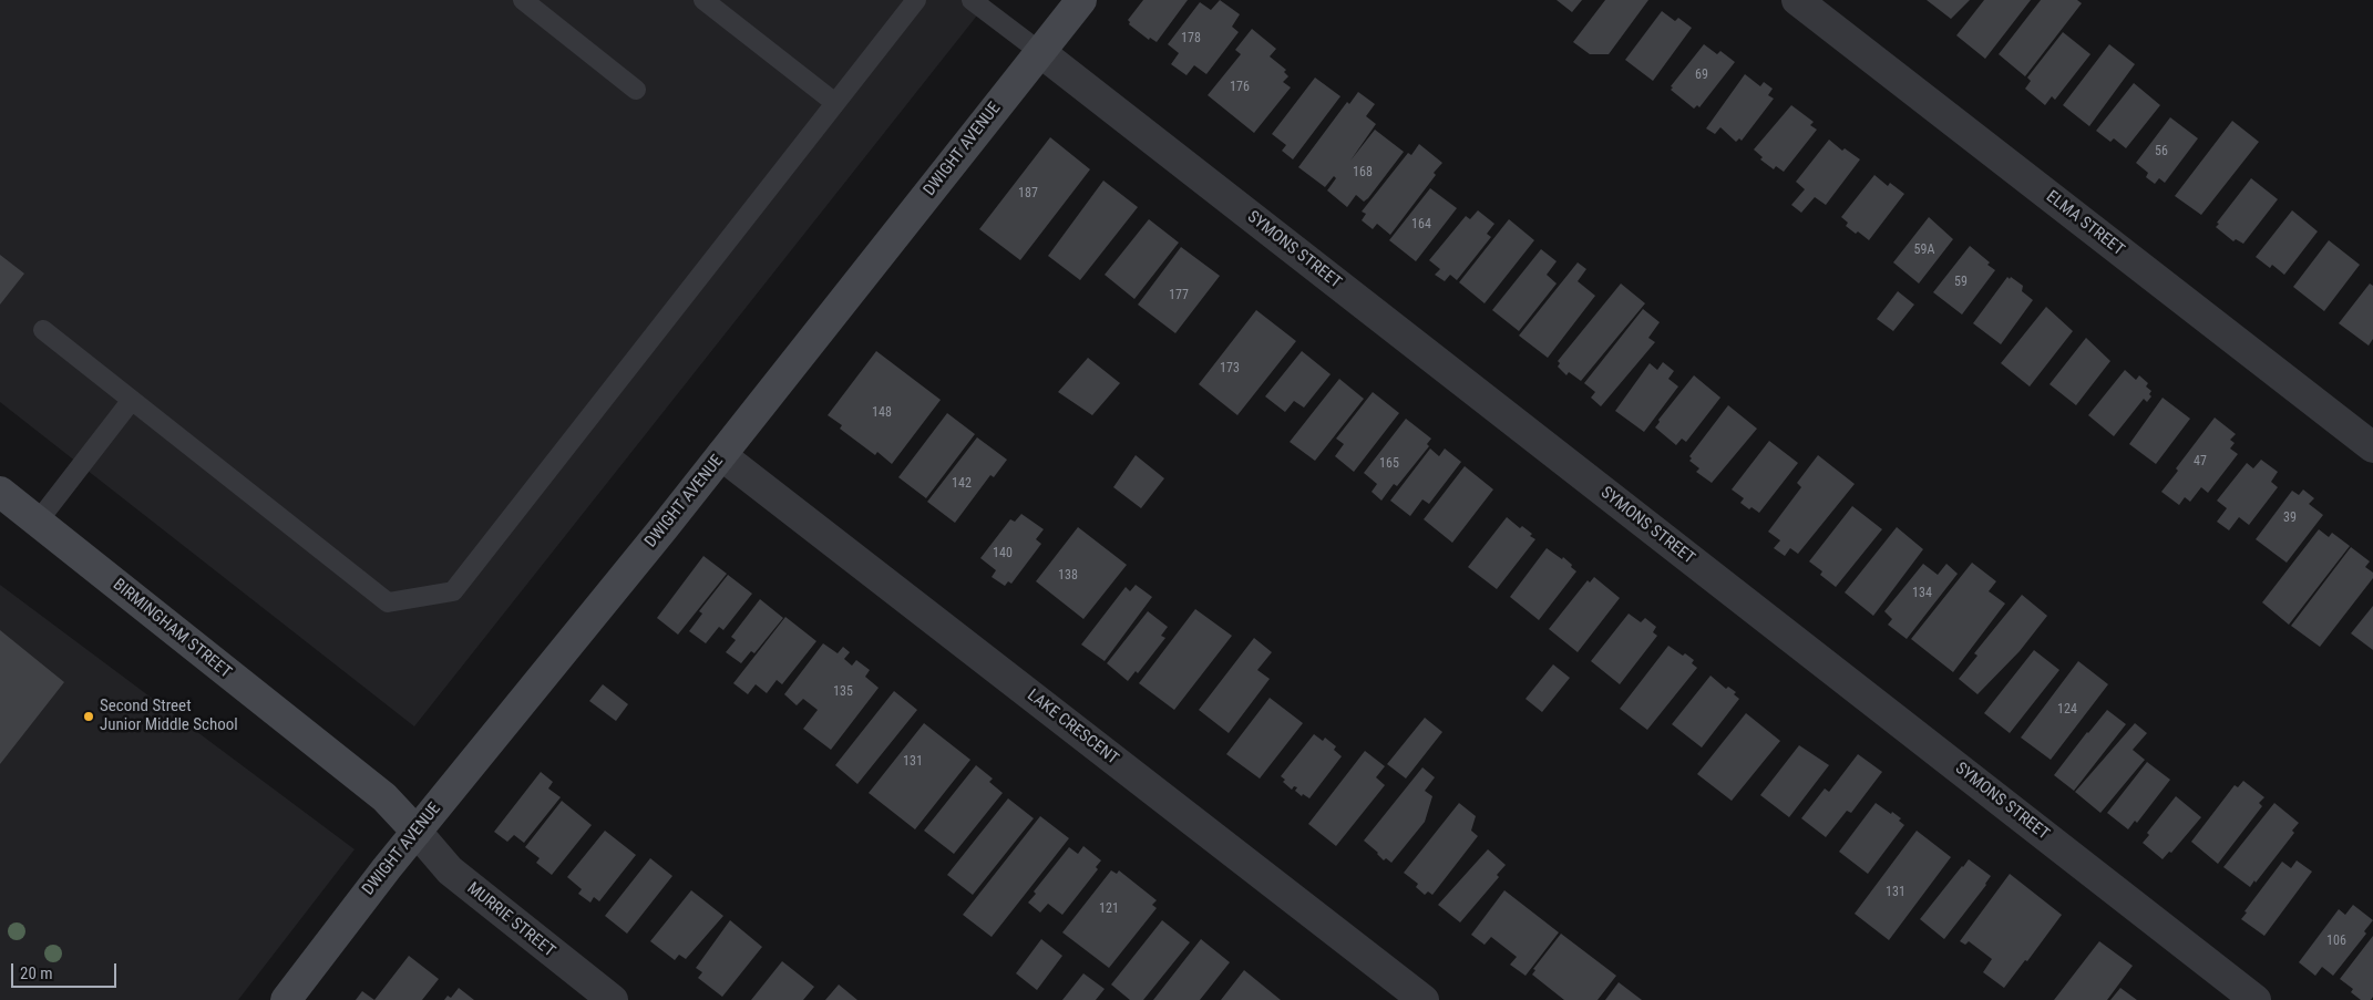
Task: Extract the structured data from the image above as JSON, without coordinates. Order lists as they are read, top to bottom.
{
  "streets": {
    "street": [
      "DWIGHT AVENUE",
      "ELMA STREET",
      "SYMONS STREET",
      "BIRMINGHAM STREET",
      "LAKE CRESCENT",
      "MURRIE STREET"
    ]
  },
  "crossings": [
    ["DWIGHT AVENUE", "SYMONS STREET"],
    ["DWIGHT AVENUE", "BIRMINGHAM STREET"],
    ["DWIGHT AVENUE", "LAKE CRESCENT"],
    ["DWIGHT AVENUE", "MURRIE STREET"],
    ["BIRMINGHAM STREET", "MURRIE STREET"]
  ],
  "places": ["Second Street Junior Middle School"],
  "house_numbers": [
    "178",
    "69",
    "176",
    "56",
    "168",
    "187",
    "164",
    "59A",
    "59",
    "177",
    "173",
    "148",
    "47",
    "165",
    "142",
    "39",
    "140",
    "138",
    "134",
    "135",
    "124",
    "131",
    "131",
    "121",
    "106"
  ],
  "scale_bar": "20 m"
}
